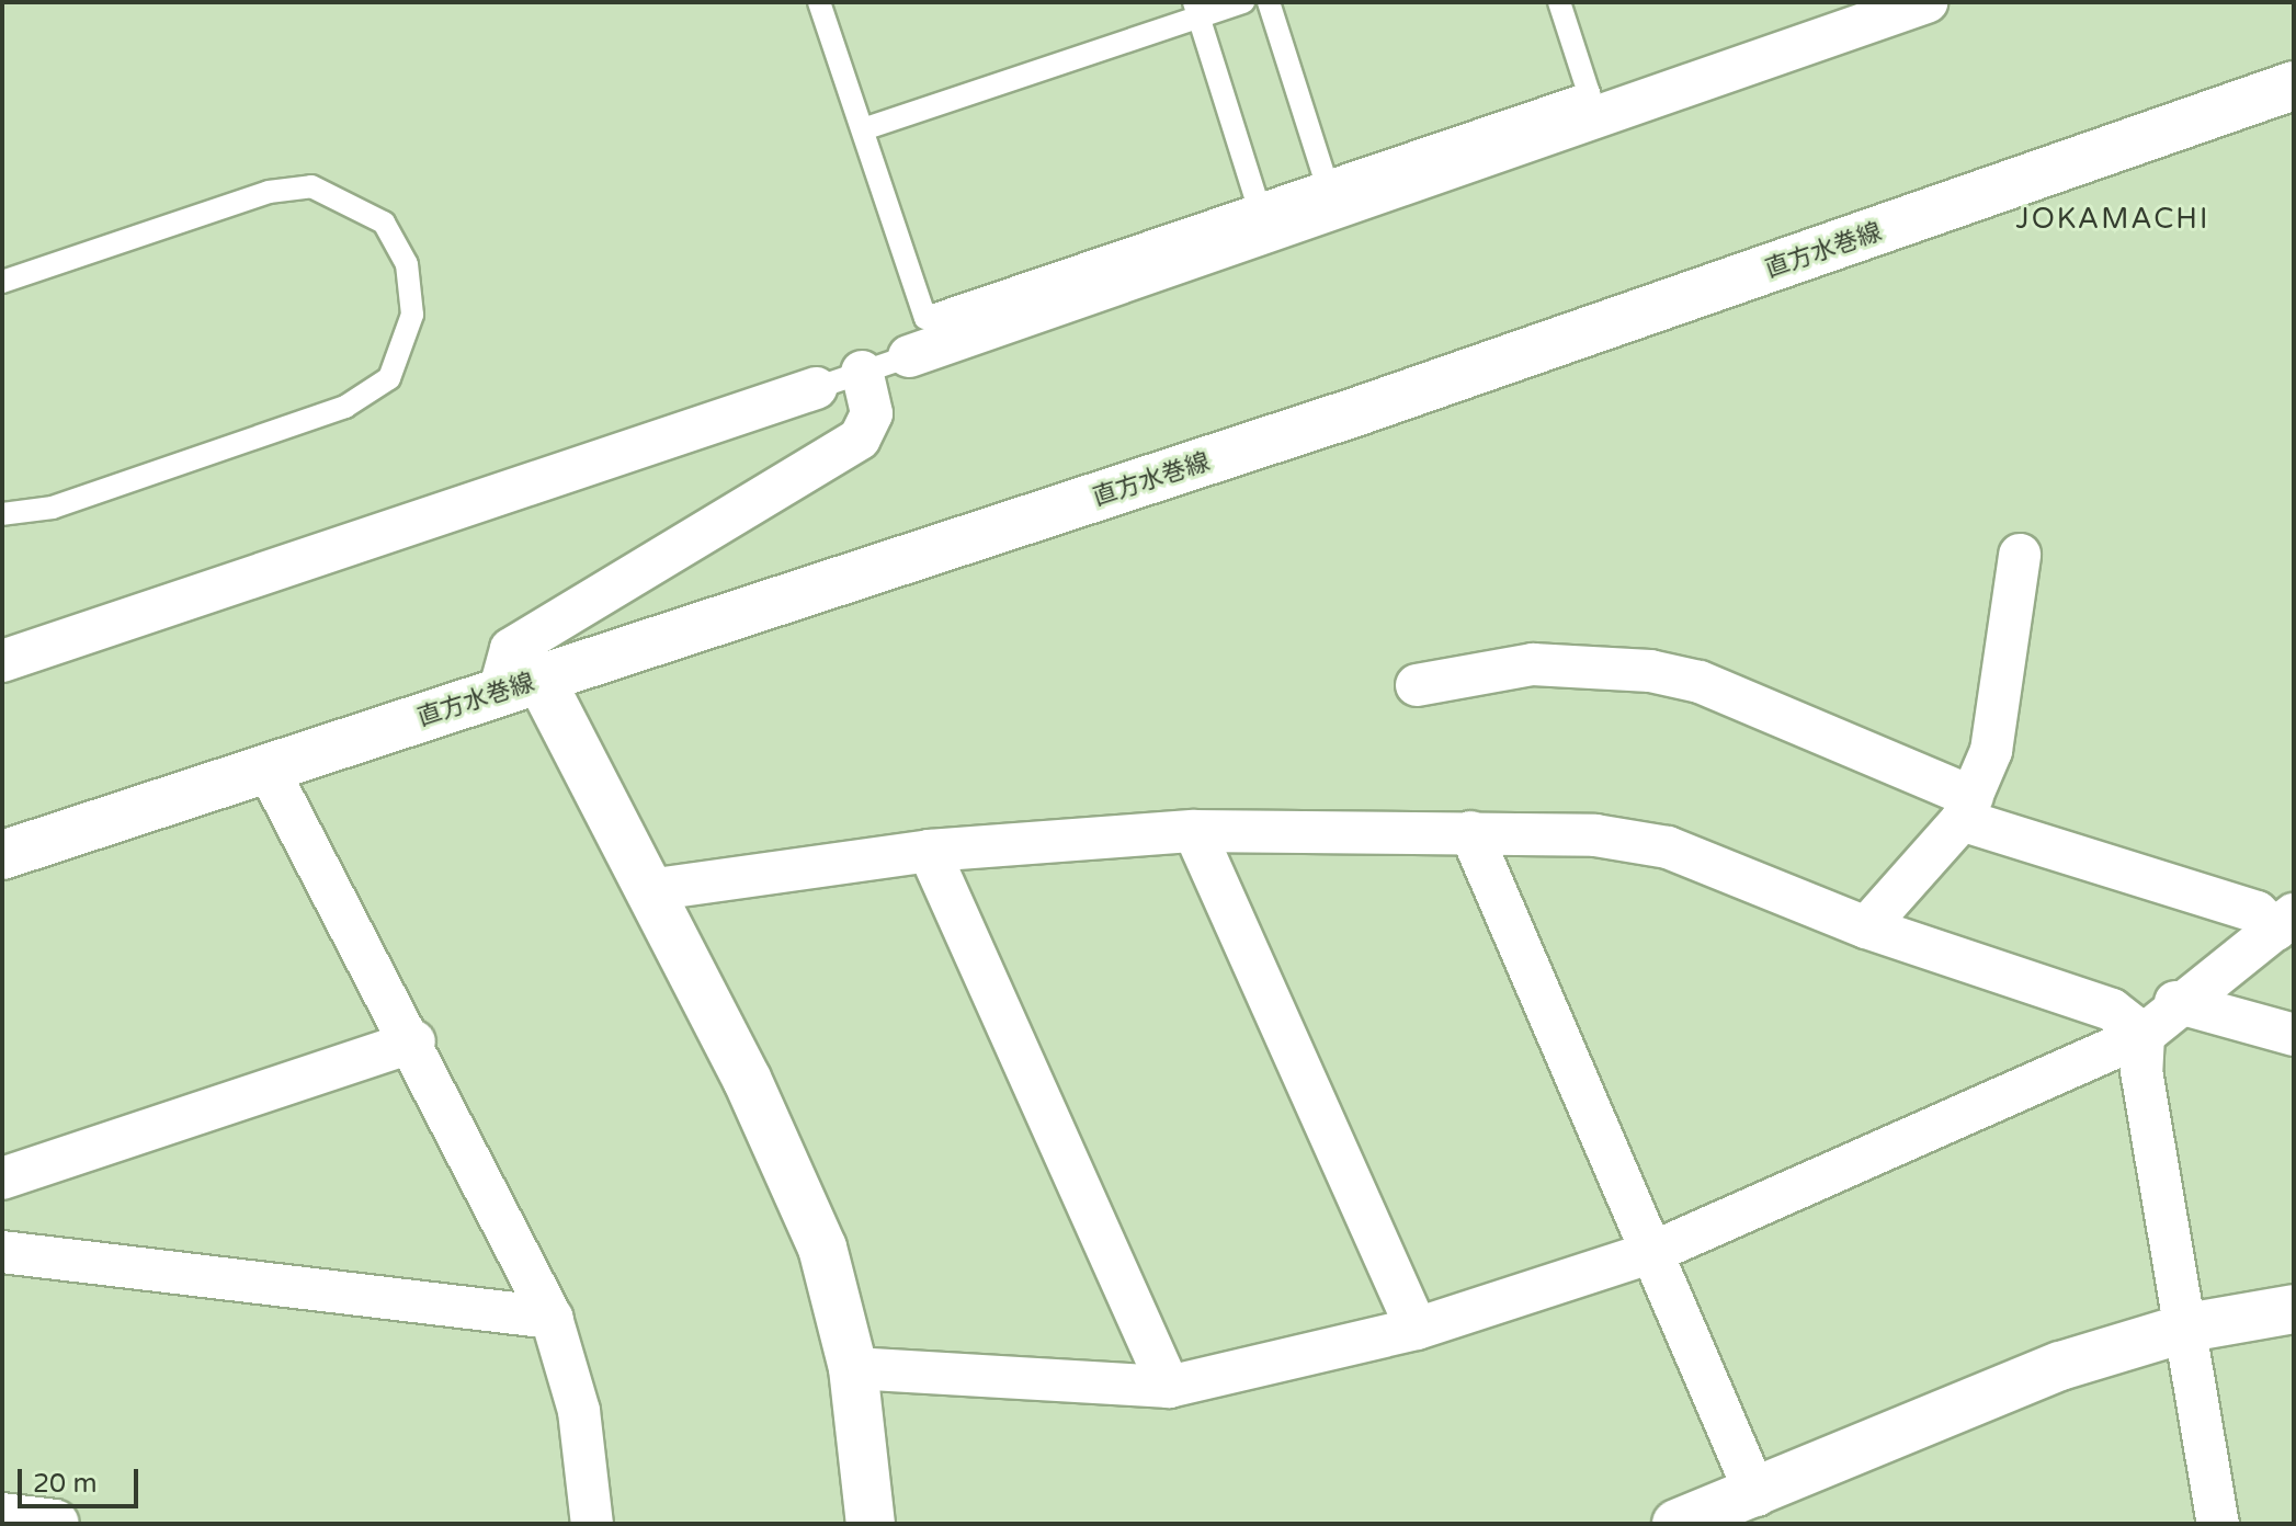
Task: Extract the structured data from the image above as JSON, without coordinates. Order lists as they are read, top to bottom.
{
  "streets": {
    "main road": ["直方水巻線"]
  },
  "districts": ["JOKAMACHI"],
  "scale_bar": "20 m"
}
